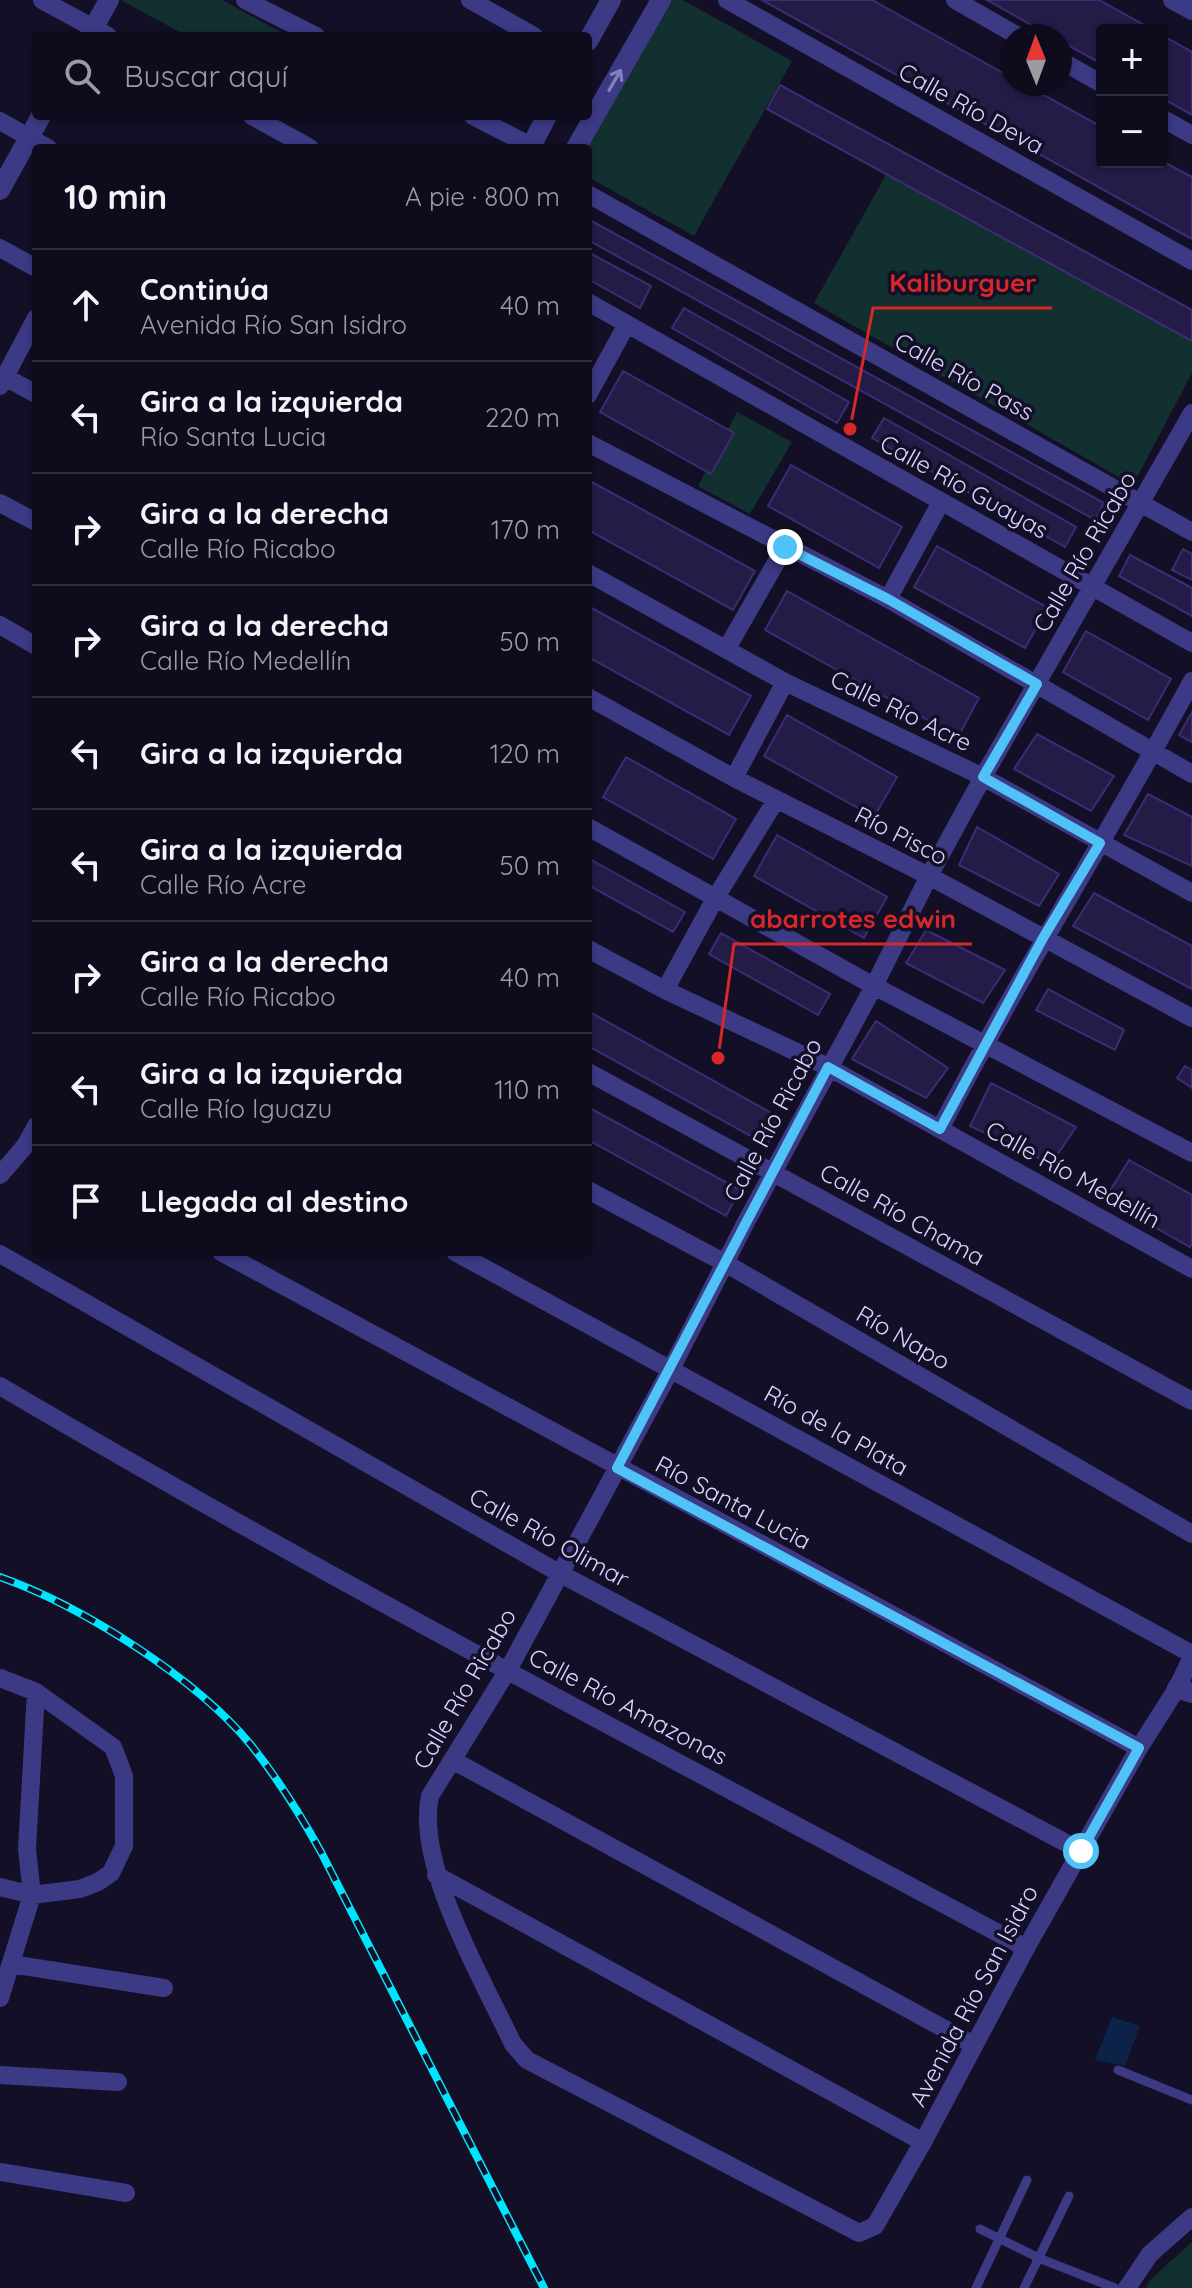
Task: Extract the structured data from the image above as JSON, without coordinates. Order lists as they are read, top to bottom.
{
  "streets": {
    "street": [
      "Calle Río Deva",
      "Calle Río Pass",
      "Calle Río Guayas",
      "Calle Río Ricabo",
      "Calle Río Acre",
      "Río Pisco",
      "Calle Río Medellín",
      "Calle Río Chama",
      "Río Napo",
      "Río de la Plata",
      "Río Santa Lucia",
      "Calle Río Olimar",
      "Calle Río Amazonas",
      "Avenida Río San Isidro"
    ]
  },
  "crossings": [
    ["Calle Río Pass", "Calle Río Ricabo"],
    ["Calle Río Guayas", "Calle Río Ricabo"],
    ["Calle Río Ricabo", "Calle Río Acre"],
    ["Calle Río Ricabo", "Río Pisco"],
    ["Calle Río Ricabo", "Calle Río Medellín"],
    ["Calle Río Ricabo", "Calle Río Chama"],
    ["Calle Río Ricabo", "Río Napo"],
    ["Calle Río Ricabo", "Río de la Plata"],
    ["Calle Río Ricabo", "Río Santa Lucia"],
    ["Calle Río Ricabo", "Calle Río Olimar"],
    ["Calle Río Ricabo", "Calle Río Amazonas"],
    ["Calle Río Ricabo", "Avenida Río San Isidro"],
    ["Río de la Plata", "Avenida Río San Isidro"],
    ["Río Santa Lucia", "Avenida Río San Isidro"],
    ["Calle Río Olimar", "Avenida Río San Isidro"],
    ["Calle Río Amazonas", "Avenida Río San Isidro"]
  ],
  "places": ["Kaliburguer", "abarrotes edwin"],
  "north": "top",
  "page": {
    "map_buttons": ["+", "−"],
    "search": "Buscar aquí",
    "heading": ["10 min", "A pie · 800 m"],
    "list": [
      ["Continúa", "Avenida Río San Isidro", "40 m"],
      ["Gira a la izquierda", "Río Santa Lucia", "220 m"],
      ["Gira a la derecha", "Calle Río Ricabo", "170 m"],
      ["Gira a la derecha", "Calle Río Medellín", "50 m"],
      ["Gira a la izquierda", "120 m"],
      ["Gira a la izquierda", "Calle Río Acre", "50 m"],
      ["Gira a la derecha", "Calle Río Ricabo", "40 m"],
      ["Gira a la izquierda", "Calle Río Iguazu", "110 m"],
      "Llegada al destino"
    ]
  }
}
